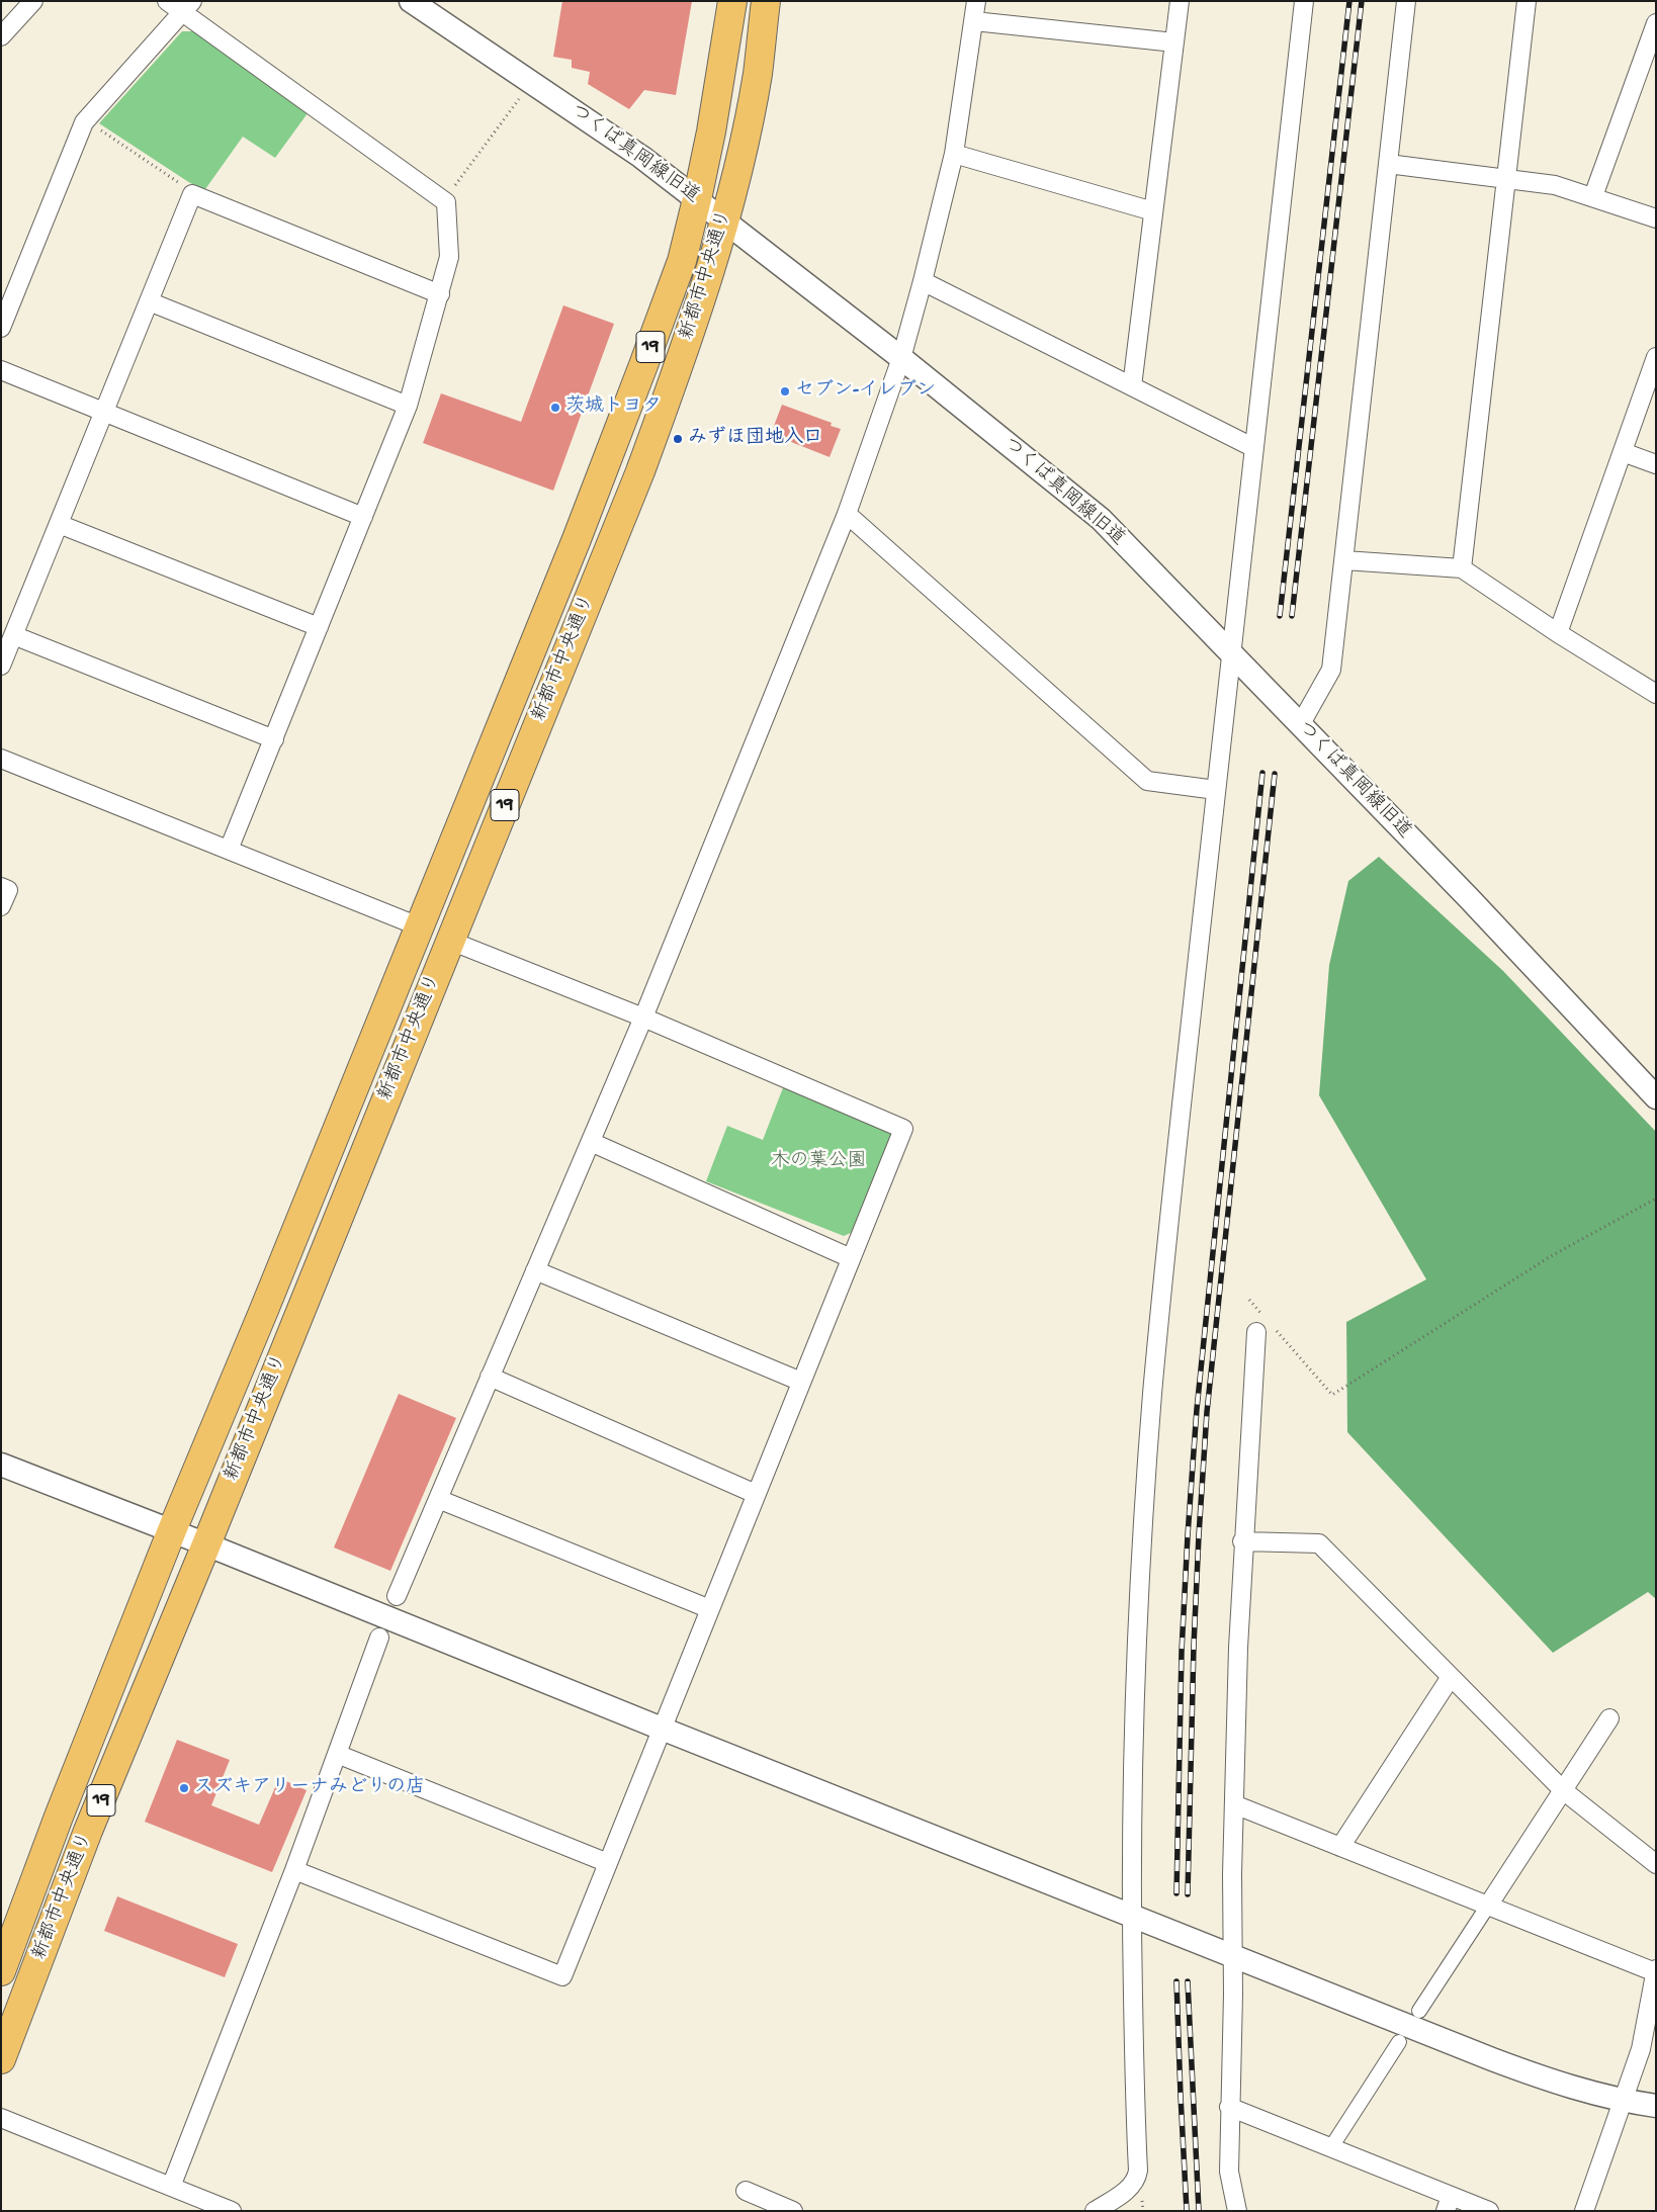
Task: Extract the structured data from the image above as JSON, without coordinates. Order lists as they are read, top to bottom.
{
  "streets": {
    "main road": ["新都市中央通り", "19"],
    "street": ["つくば真岡線旧道"]
  },
  "crossings": [
    ["つくば真岡線旧道", "新都市中央通り"]
  ],
  "parks": ["木の葉公園"],
  "places": [
    "セブン-イレブン",
    "茨城トヨタ",
    "みずほ団地入口",
    "スズキアリーナみどりの店"
  ]
}
